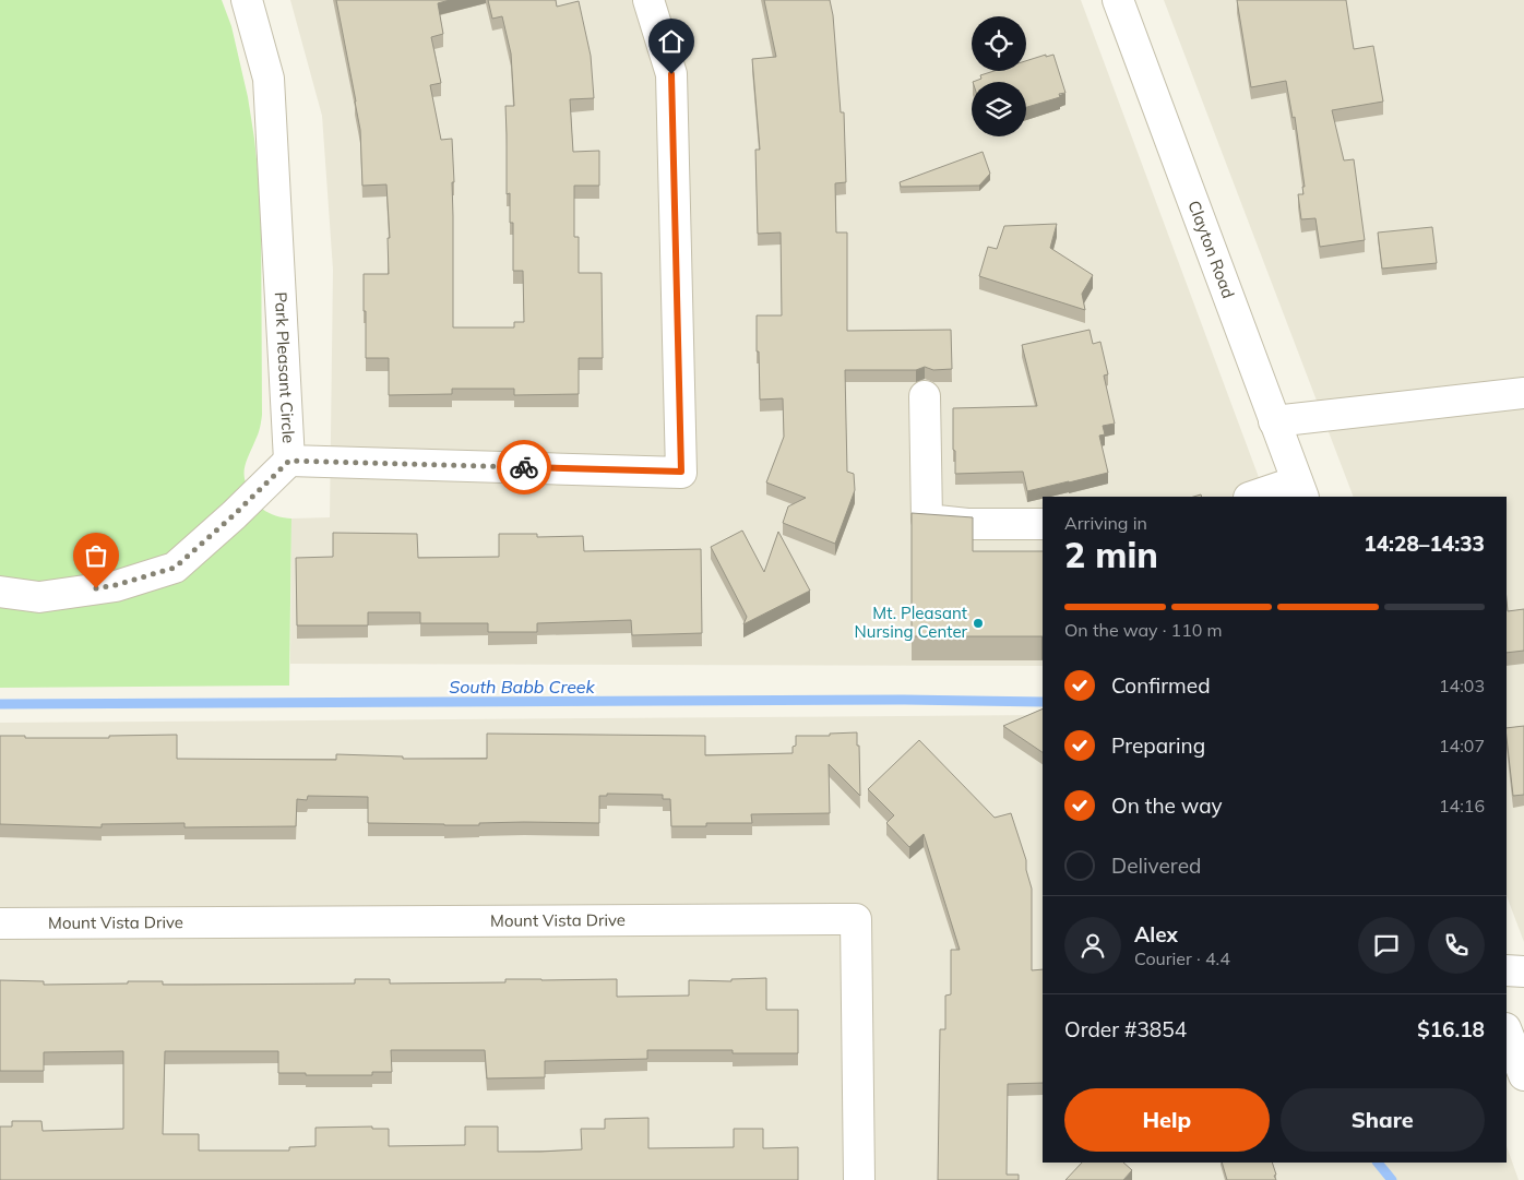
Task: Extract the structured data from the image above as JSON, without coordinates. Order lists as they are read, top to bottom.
{
  "streets": {
    "street": ["Clayton Road", "Park Pleasant Circle", "Mount Vista Drive"]
  },
  "water": ["South Babb Creek"],
  "places": ["Mt. Pleasant Nursing Center"],
  "page": {
    "heading": ["2 min", "Arriving in", "14:28–14:33"],
    "panel": [
      "Alex",
      "Courier · 4.4",
      "Order #3854",
      "$16.18"
    ],
    "bar": "On the way · 110 m",
    "list": [
      ["Confirmed", "14:03"],
      ["Preparing", "14:07"],
      ["On the way", "14:16"],
      "Delivered"
    ],
    "buttons": ["Help", "Share"]
  }
}
